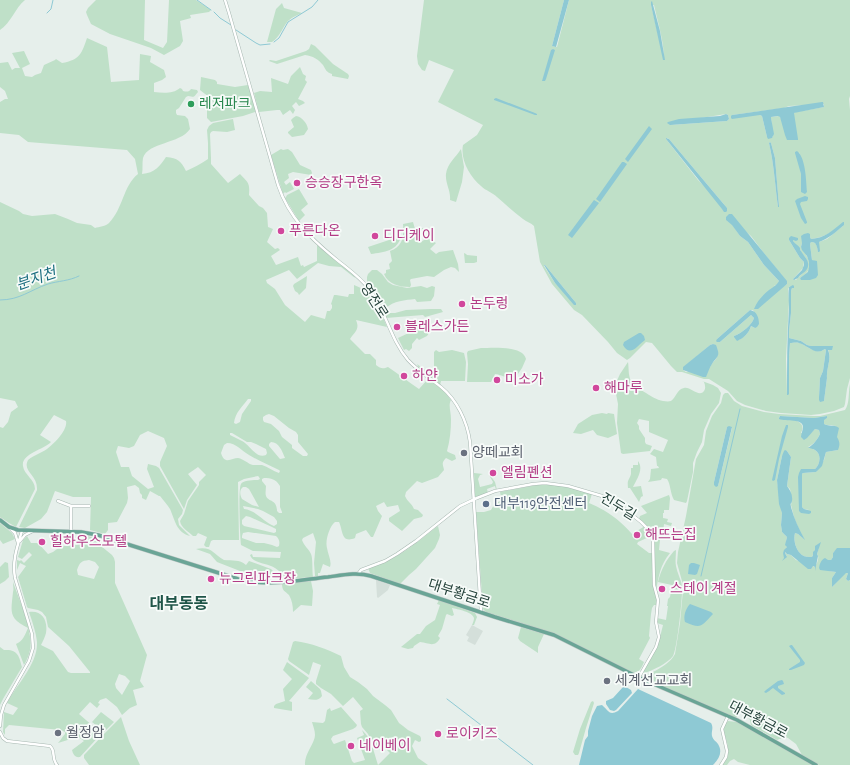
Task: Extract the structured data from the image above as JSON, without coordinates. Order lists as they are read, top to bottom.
{
  "streets": {
    "main road": ["대부황금로"],
    "street": ["영전로", "진두길"]
  },
  "crossings": [
    ["영전로", "진두길"],
    ["영전로", "대부황금로"],
    ["진두길", "대부황금로"]
  ],
  "districts": ["대부동동"],
  "water": ["분지천"],
  "places": [
    "레저파크",
    "승승장구한옥",
    "푸른다온",
    "디디케이",
    "논두렁",
    "블레스가든",
    "하얀",
    "미소가",
    "해마루",
    "양떼교회",
    "엘림펜션",
    "대부119안전센터",
    "해뜨는집",
    "힐하우스모텔",
    "뉴그린파크장",
    "스테이 계절",
    "세계선교교회",
    "월정암",
    "로이키즈",
    "네이베이"
  ]
}
